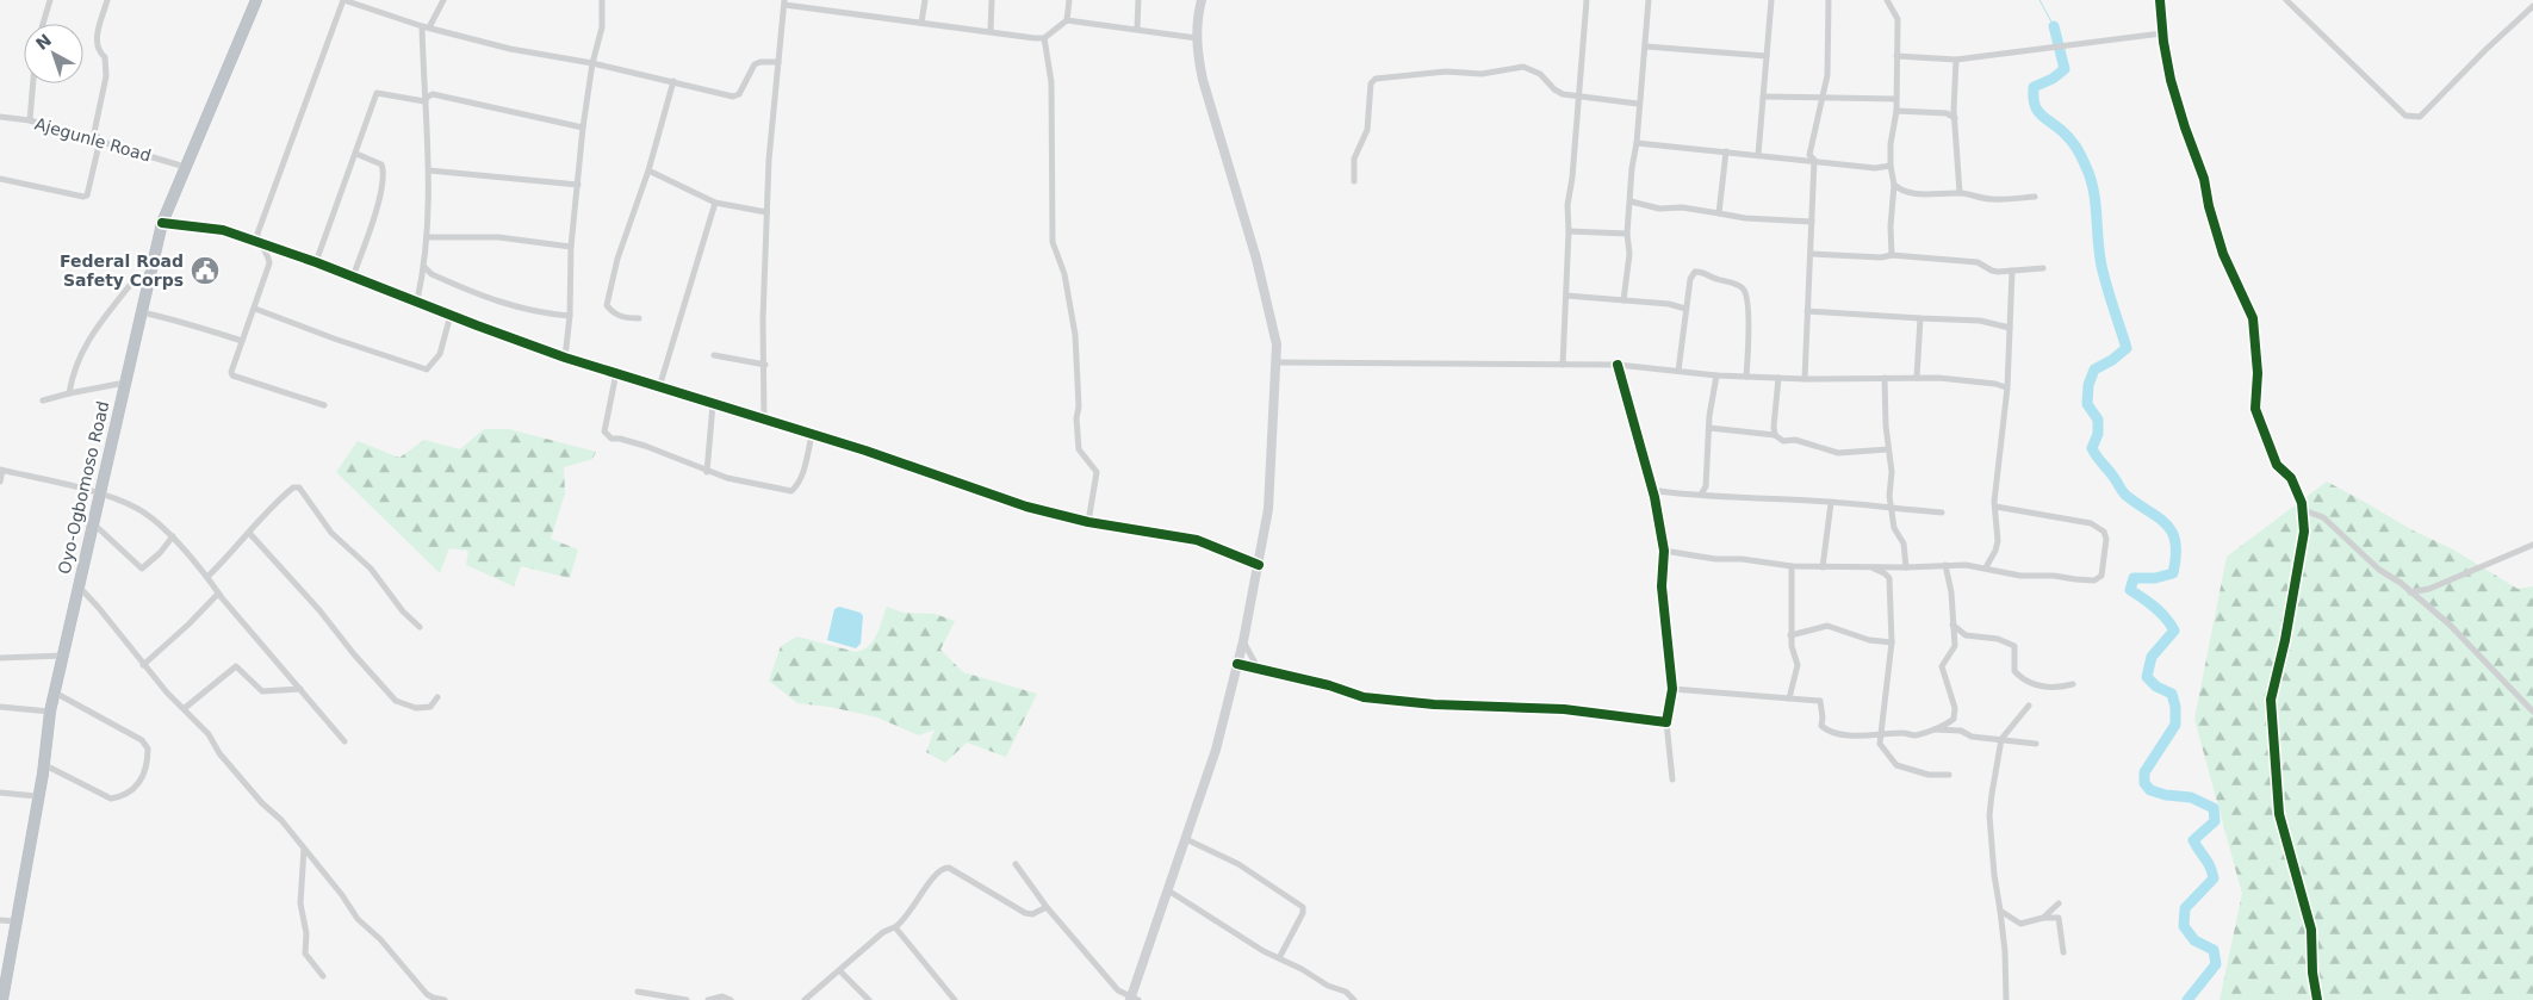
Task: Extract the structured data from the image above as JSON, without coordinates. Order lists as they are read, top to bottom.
{
  "streets": {
    "highway": ["Oyo-Ogbomoso Road"],
    "street": ["Ajegunle Road"]
  },
  "crossings": [
    ["Ajegunle Road", "Oyo-Ogbomoso Road"]
  ],
  "places": {
    "public building": ["Federal Road Safety Corps"]
  },
  "north": "top left"
}
